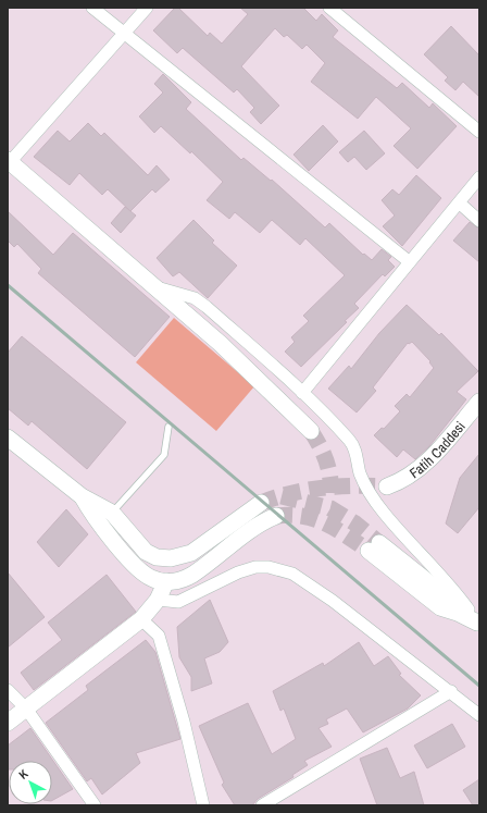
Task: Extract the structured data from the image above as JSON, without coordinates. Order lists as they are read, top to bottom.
{
  "streets": {
    "street": ["Fatih Caddesi"]
  },
  "north": "top left"
}
